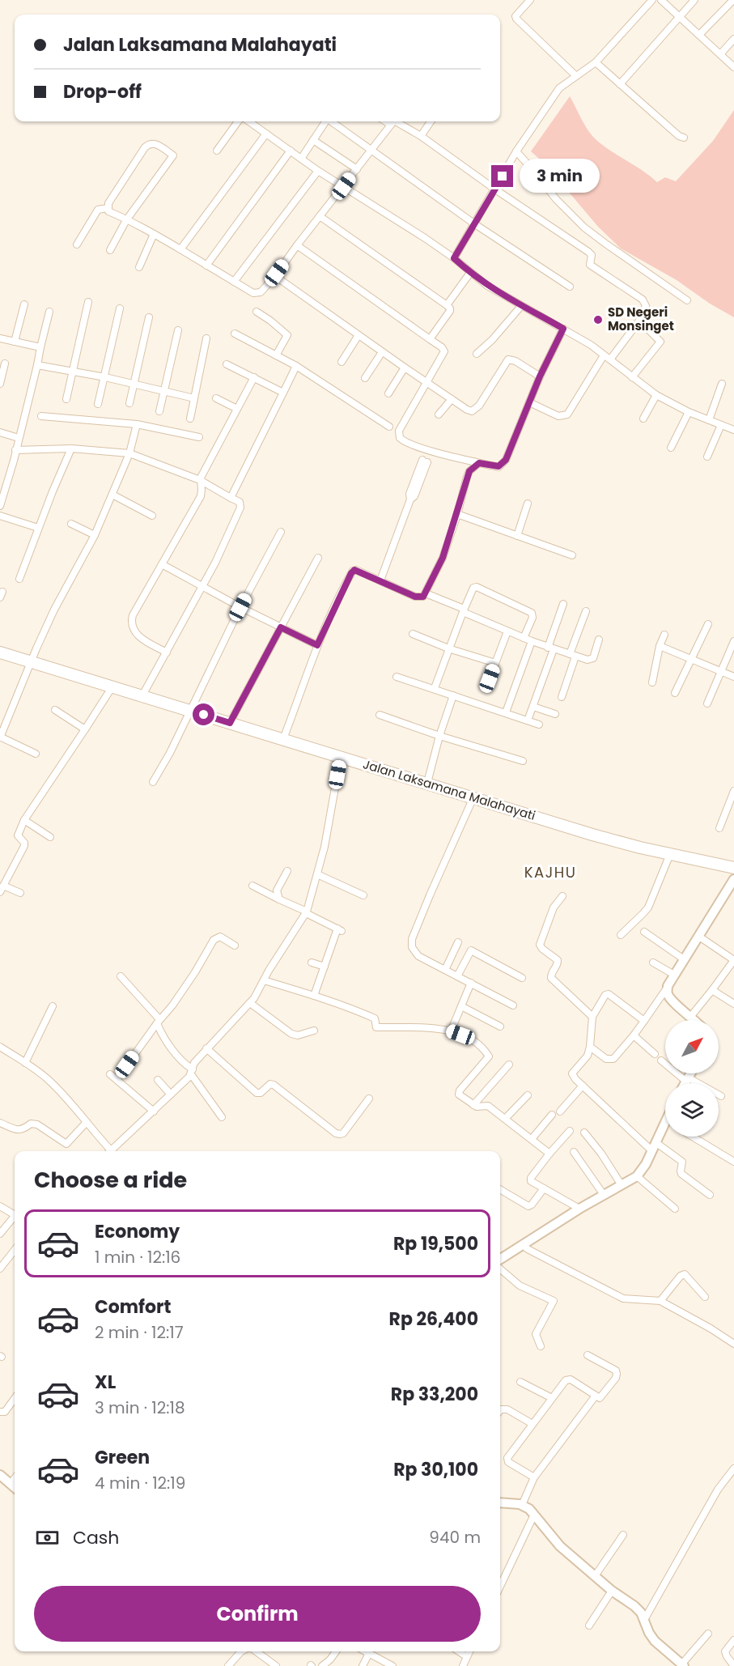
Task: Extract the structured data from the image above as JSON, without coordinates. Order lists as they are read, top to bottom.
{
  "streets": {
    "highway": ["Jalan Laksamana Malahayati"]
  },
  "districts": ["KAJHU"],
  "places": ["SD Negeri Monsinget"],
  "north": "top right",
  "page": {
    "banner": ["Jalan Laksamana Malahayati", "Drop-off"],
    "bubble": "3 min",
    "heading": "Choose a ride",
    "list": [
      {
        "name": "Economy",
        "note": "1 min · 12:16",
        "value": "Rp 19,500"
      },
      {
        "name": "Comfort",
        "note": "2 min · 12:17",
        "value": "Rp 26,400"
      },
      {
        "name": "XL",
        "note": "3 min · 12:18",
        "value": "Rp 33,200"
      },
      {
        "name": "Green",
        "note": "4 min · 12:19",
        "value": "Rp 30,100"
      }
    ],
    "pay": ["Cash", "940 m"],
    "buttons": "Confirm"
  }
}
